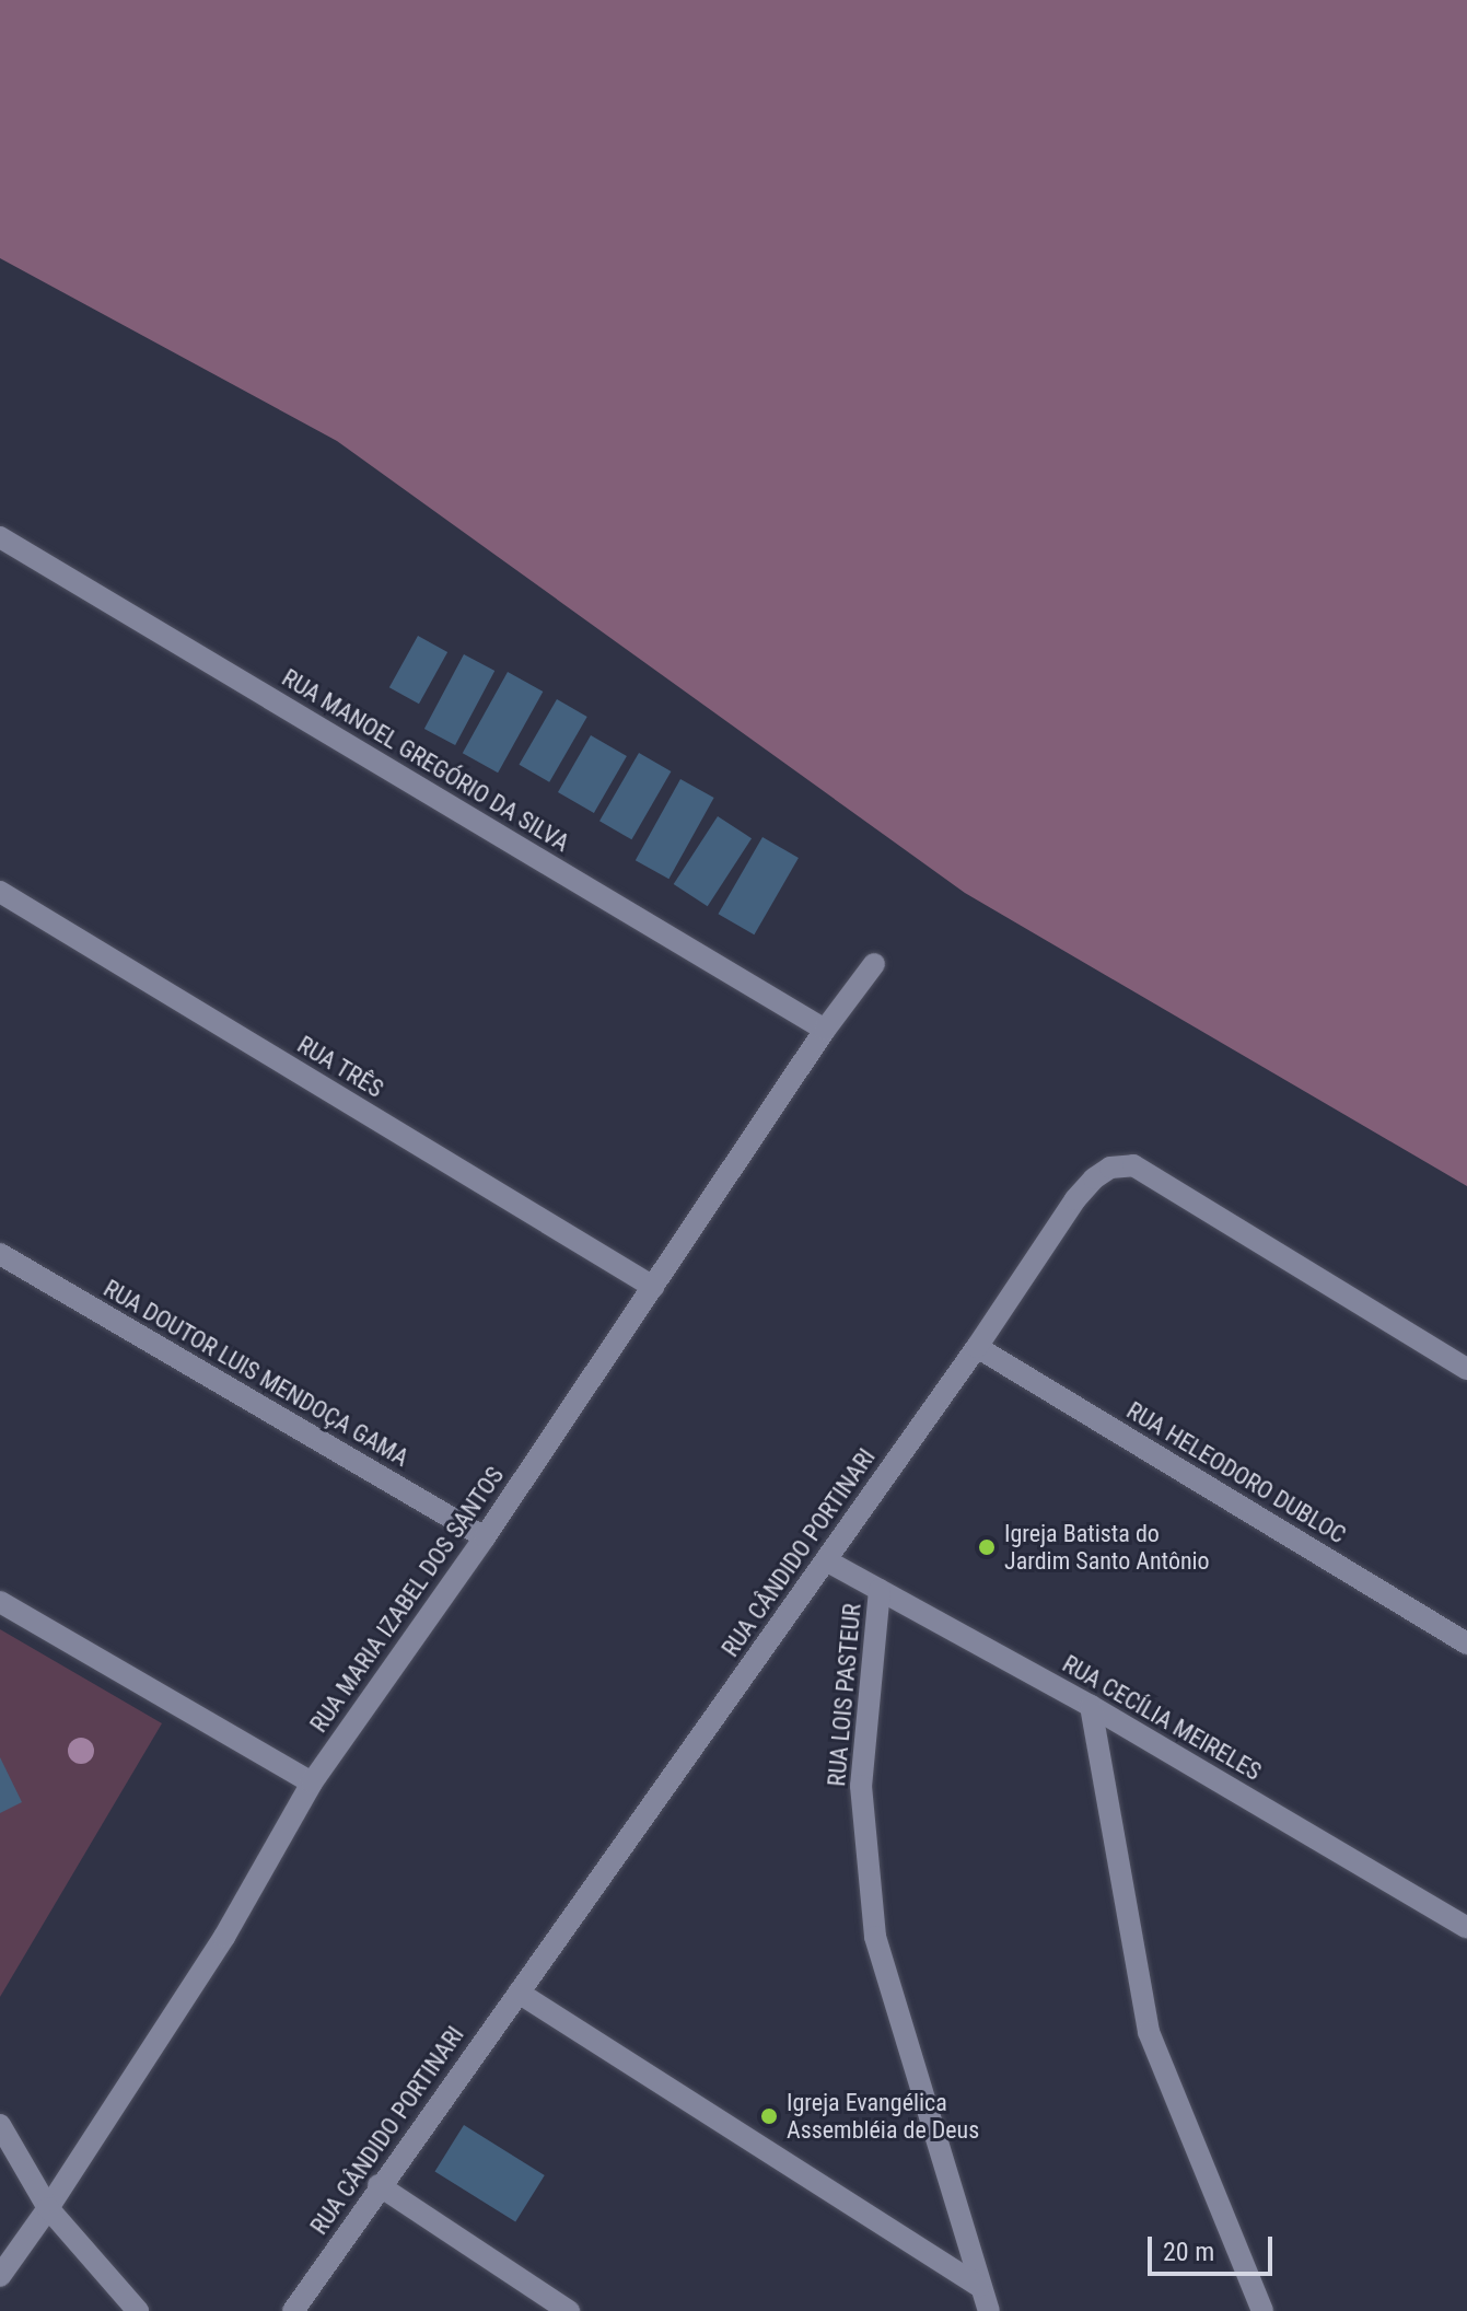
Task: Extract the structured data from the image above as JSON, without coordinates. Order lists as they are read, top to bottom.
{
  "streets": {
    "street": [
      "RUA MANOEL GREGÓRIO DA SILVA",
      "RUA TRÊS",
      "RUA DOUTOR LUIS MENDOÇA GAMA",
      "RUA HELEODORO DUBLOC",
      "RUA CÂNDIDO PORTINARI",
      "RUA MARIA IZABEL DOS SANTOS",
      "RUA LOIS PASTEUR",
      "RUA CECÍLIA MEIRELES"
    ]
  },
  "crossings": [
    ["RUA MANOEL GREGÓRIO DA SILVA", "RUA MARIA IZABEL DOS SANTOS"],
    ["RUA TRÊS", "RUA MARIA IZABEL DOS SANTOS"],
    ["RUA DOUTOR LUIS MENDOÇA GAMA", "RUA MARIA IZABEL DOS SANTOS"],
    ["RUA HELEODORO DUBLOC", "RUA CÂNDIDO PORTINARI"],
    ["RUA CÂNDIDO PORTINARI", "RUA CECÍLIA MEIRELES"],
    ["RUA LOIS PASTEUR", "RUA CECÍLIA MEIRELES"]
  ],
  "places": ["Igreja Batista do Jardim Santo Antônio", "Igreja Evangélica Assembléia de Deus"],
  "scale_bar": "20 m"
}
